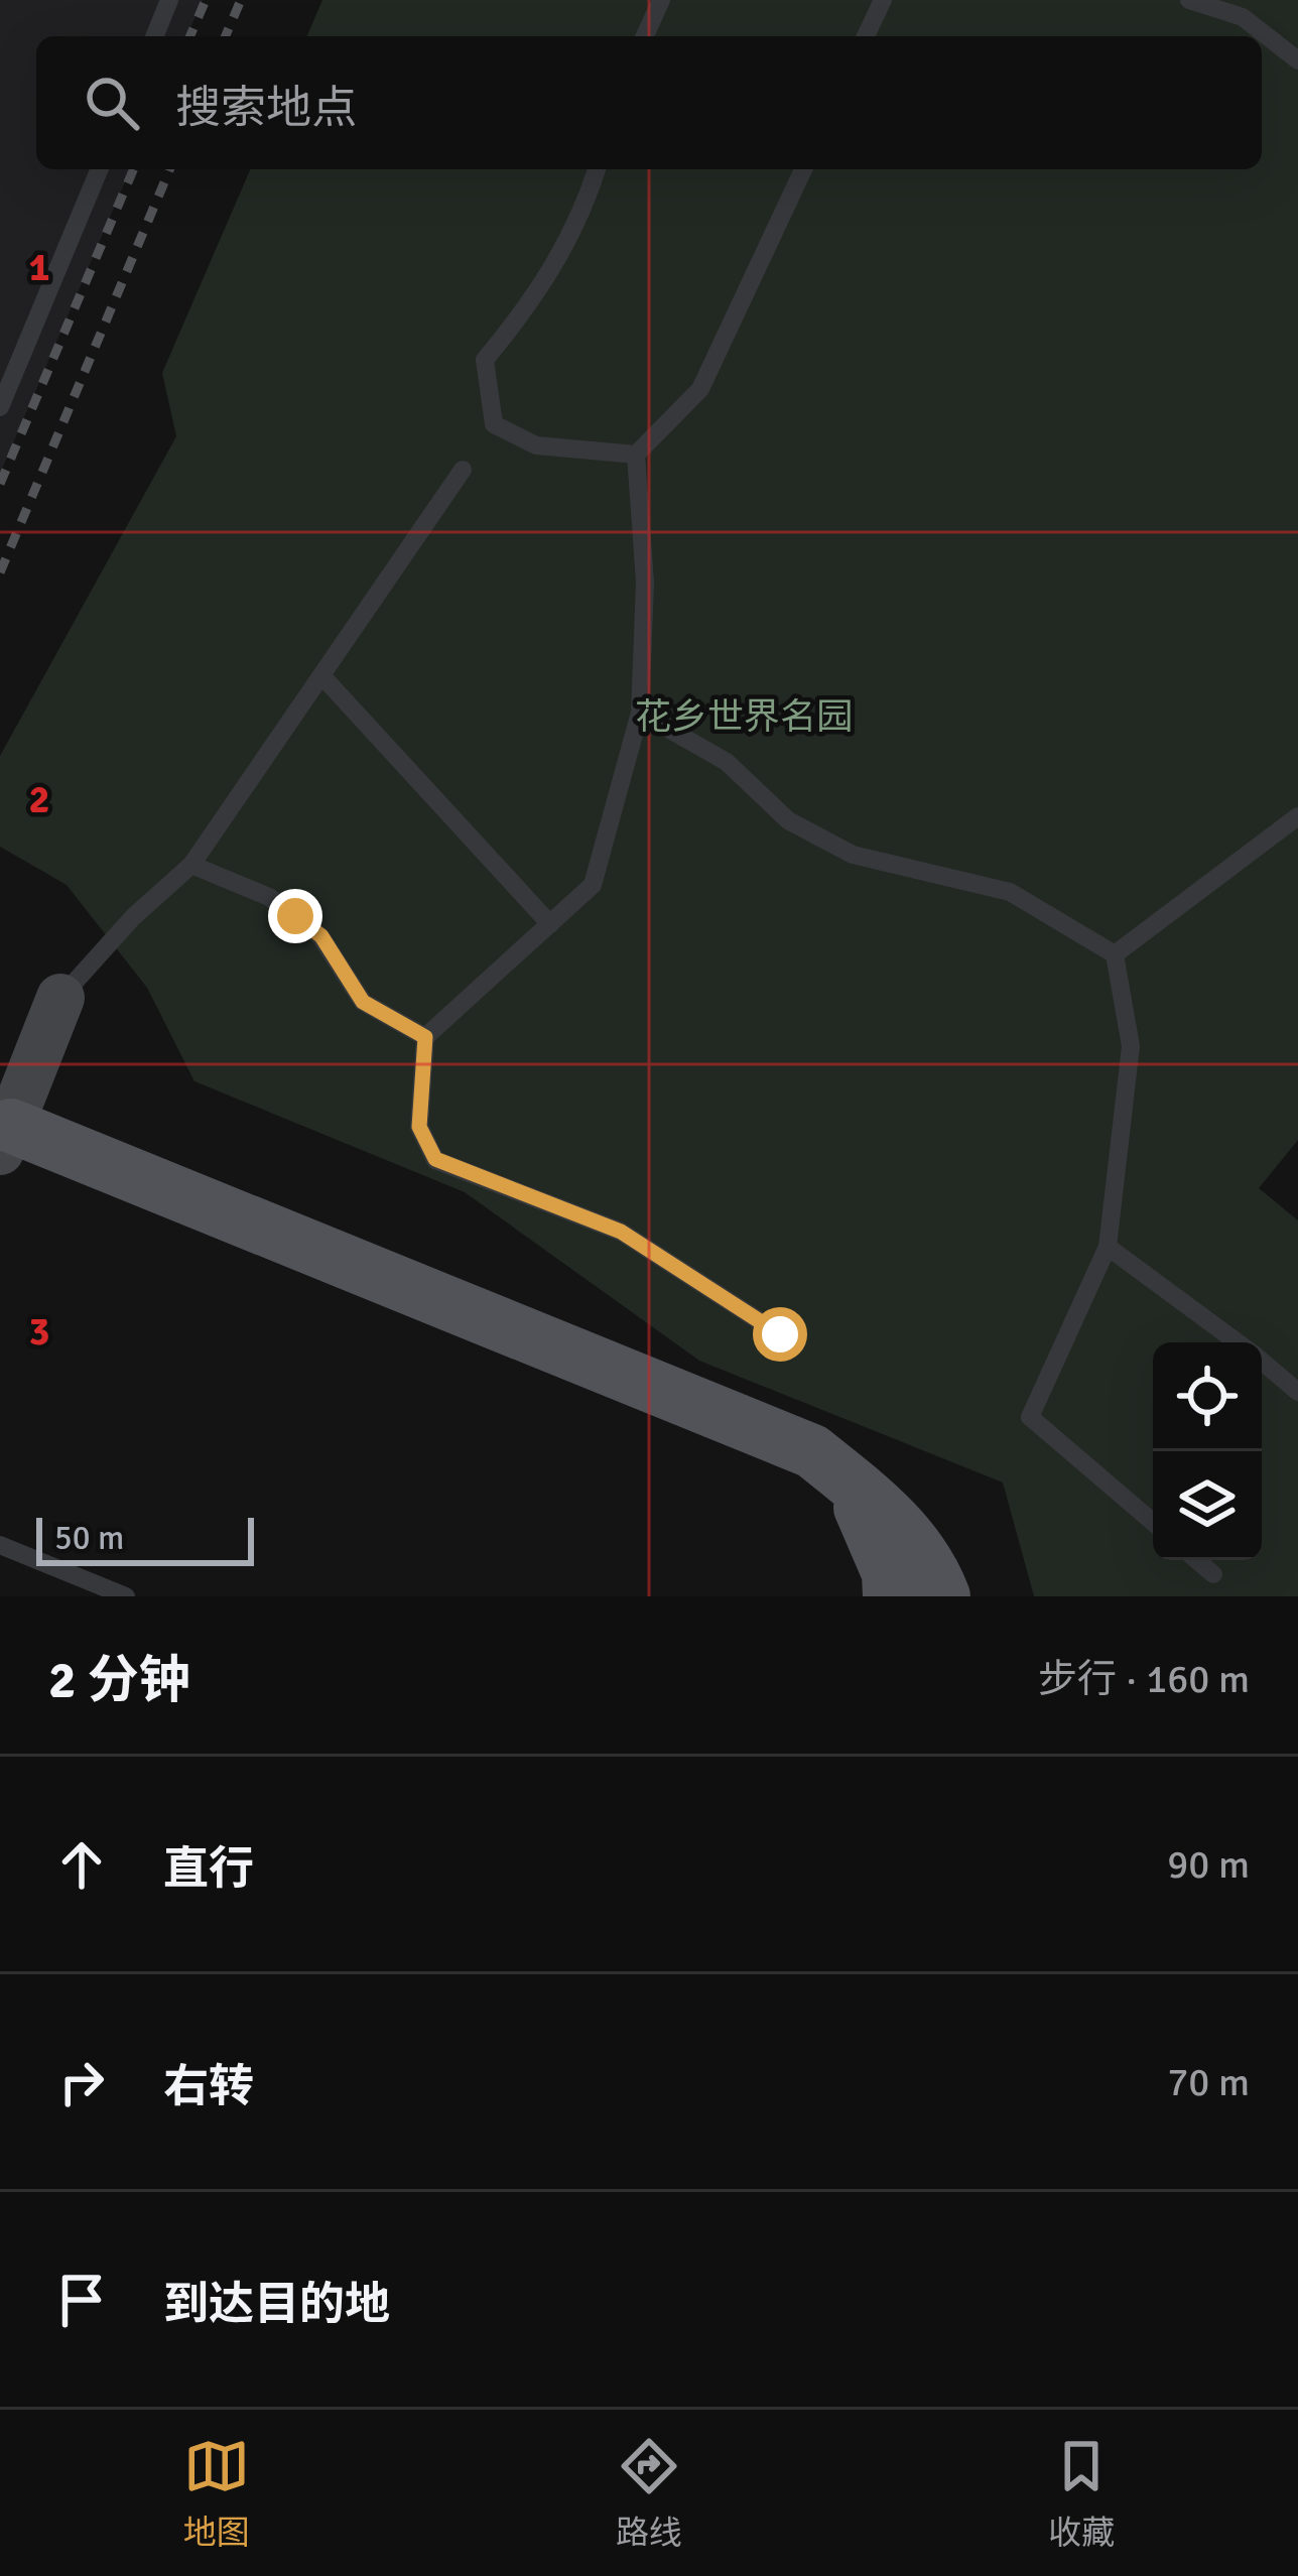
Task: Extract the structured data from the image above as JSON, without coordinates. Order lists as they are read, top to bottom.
{
  "parks": ["花乡世界名园"],
  "scale_bar": "50 m",
  "page": {
    "search": "搜索地点",
    "scale": "50 m",
    "heading": ["2 分钟", "步行 · 160 m"],
    "list": [
      ["直行", "90 m"],
      ["右转", "70 m"],
      "到达目的地"
    ],
    "nav": ["地图", "路线", "收藏"]
  },
  "grid": {
    "rows": ["1", "2", "3"]
  }
}
